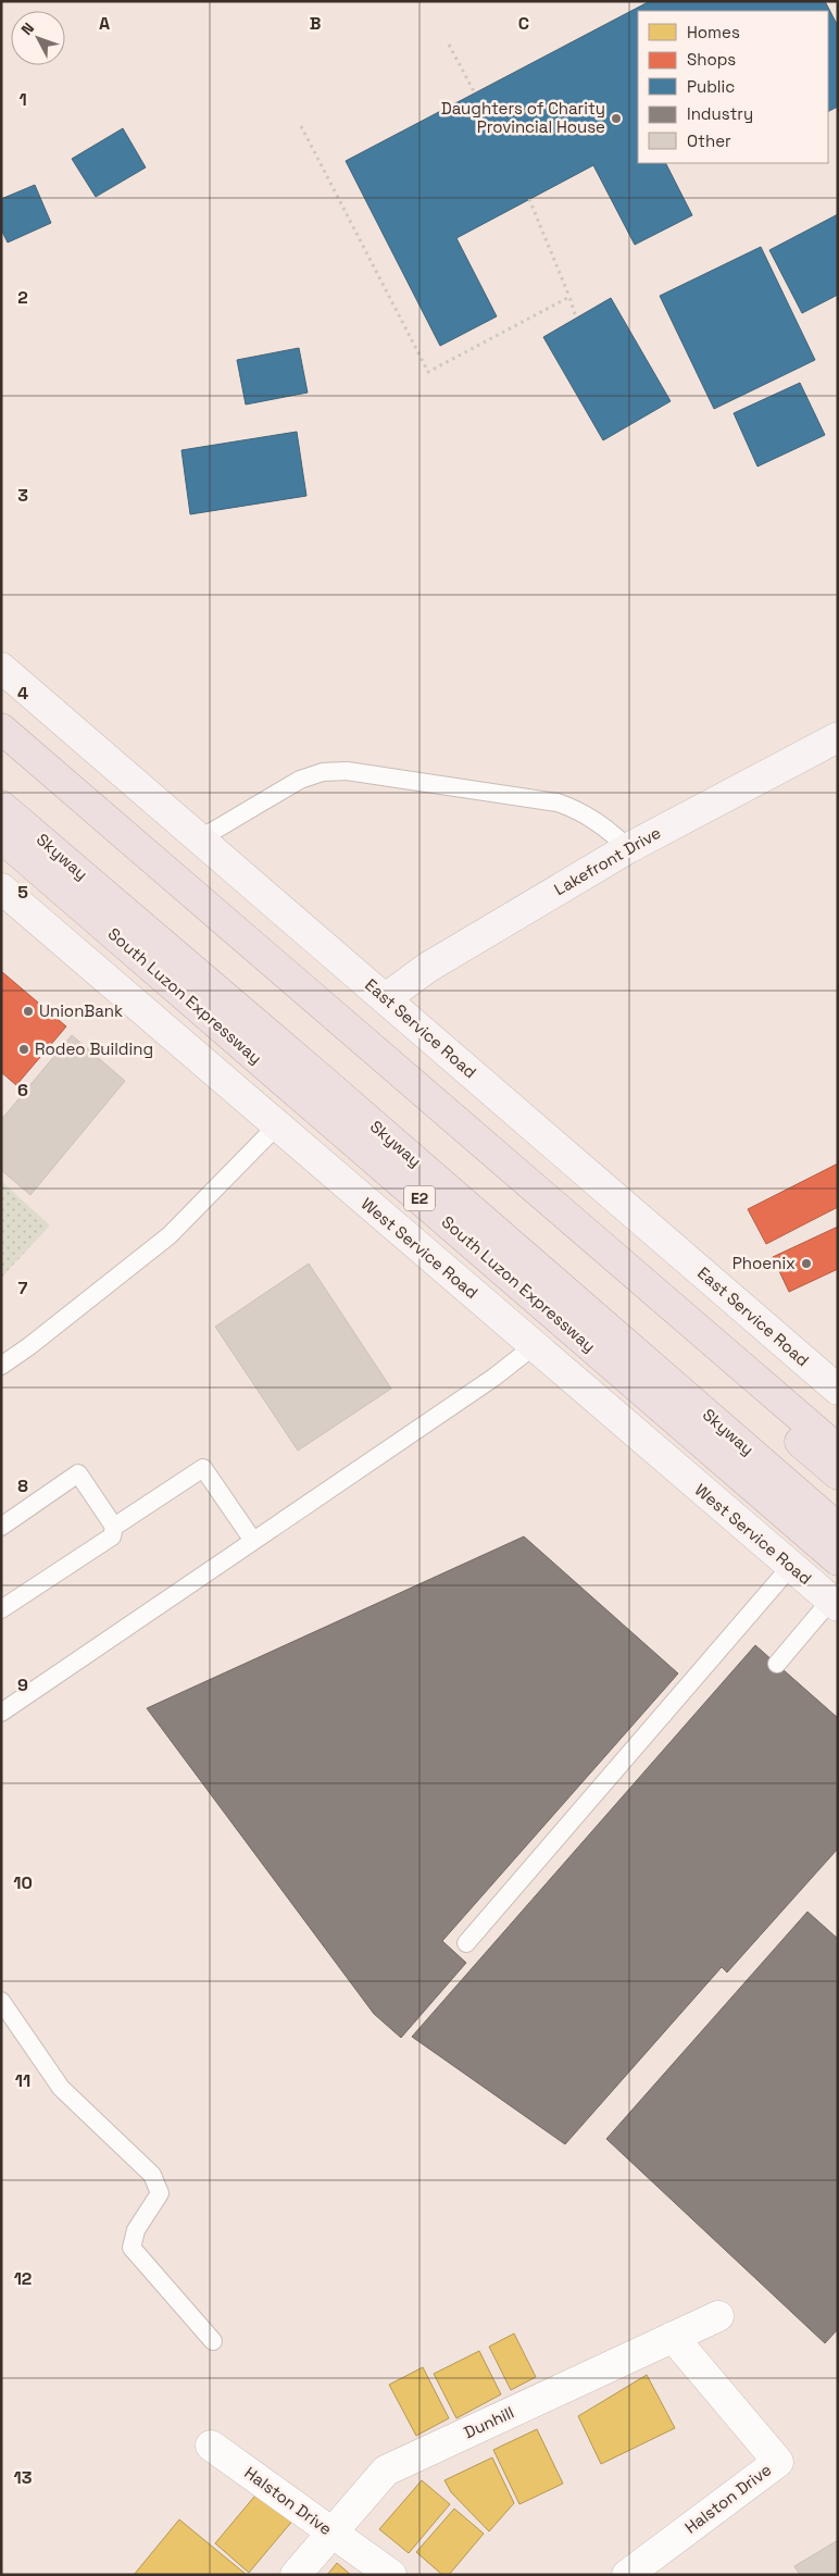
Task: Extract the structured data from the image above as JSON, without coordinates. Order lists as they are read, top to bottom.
{
  "streets": {
    "highway": ["Skyway", "South Luzon Expressway", "E2"],
    "main road": ["Lakefront Drive", "East Service Road", "West Service Road"],
    "street": ["Dunhill", "Halston Drive"]
  },
  "crossings": [
    ["Lakefront Drive", "East Service Road"],
    ["Dunhill", "Halston Drive"]
  ],
  "places": [
    "Daughters of Charity Provincial House",
    "UnionBank",
    "Rodeo Building",
    "Phoenix"
  ],
  "legend": [
    "Homes",
    "Shops",
    "Public",
    "Industry",
    "Other"
  ],
  "north": "top left",
  "grid": {
    "columns": ["A", "B", "C"],
    "rows": [
      "1",
      "2",
      "3",
      "4",
      "5",
      "6",
      "7",
      "8",
      "9",
      "10",
      "11",
      "12",
      "13"
    ]
  }
}
